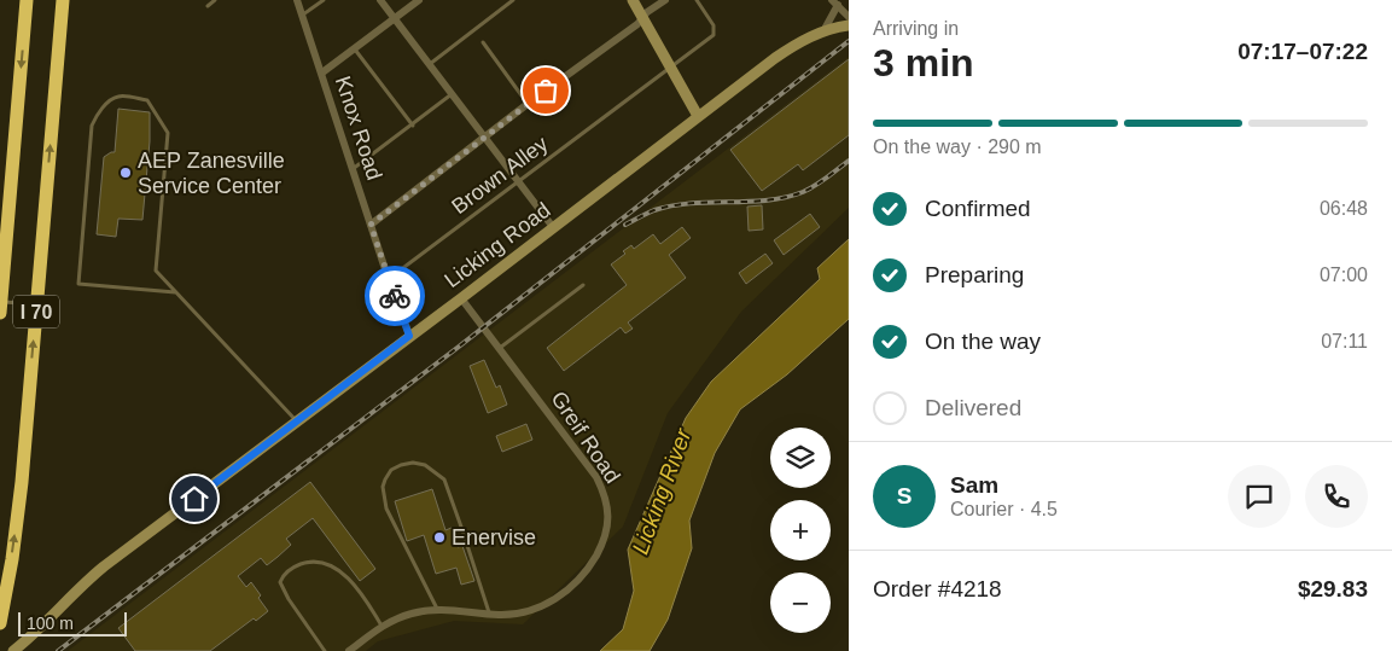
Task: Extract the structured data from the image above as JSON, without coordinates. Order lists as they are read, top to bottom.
{
  "streets": {
    "highway": ["I 70"],
    "street": ["Knox Road", "Licking Road", "Greif Road"],
    "lane": ["Brown Alley"]
  },
  "crossings": [
    ["Knox Road", "Brown Alley"],
    ["Knox Road", "Licking Road"],
    ["Licking Road", "Greif Road"]
  ],
  "water": ["Licking River"],
  "places": ["AEP Zanesville Service Center", "Enervise"],
  "scale_bar": "100 m",
  "page": {
    "heading": ["3 min", "Arriving in", "07:17–07:22"],
    "panel": [
      "Sam",
      "Courier · 4.5",
      "Order #4218",
      "$29.83"
    ],
    "bar": "On the way · 290 m",
    "list": [
      ["Confirmed", "06:48"],
      ["Preparing", "07:00"],
      ["On the way", "07:11"],
      "Delivered"
    ],
    "map_buttons": ["+", "−"],
    "round": "S",
    "scale": "100 m"
  }
}
